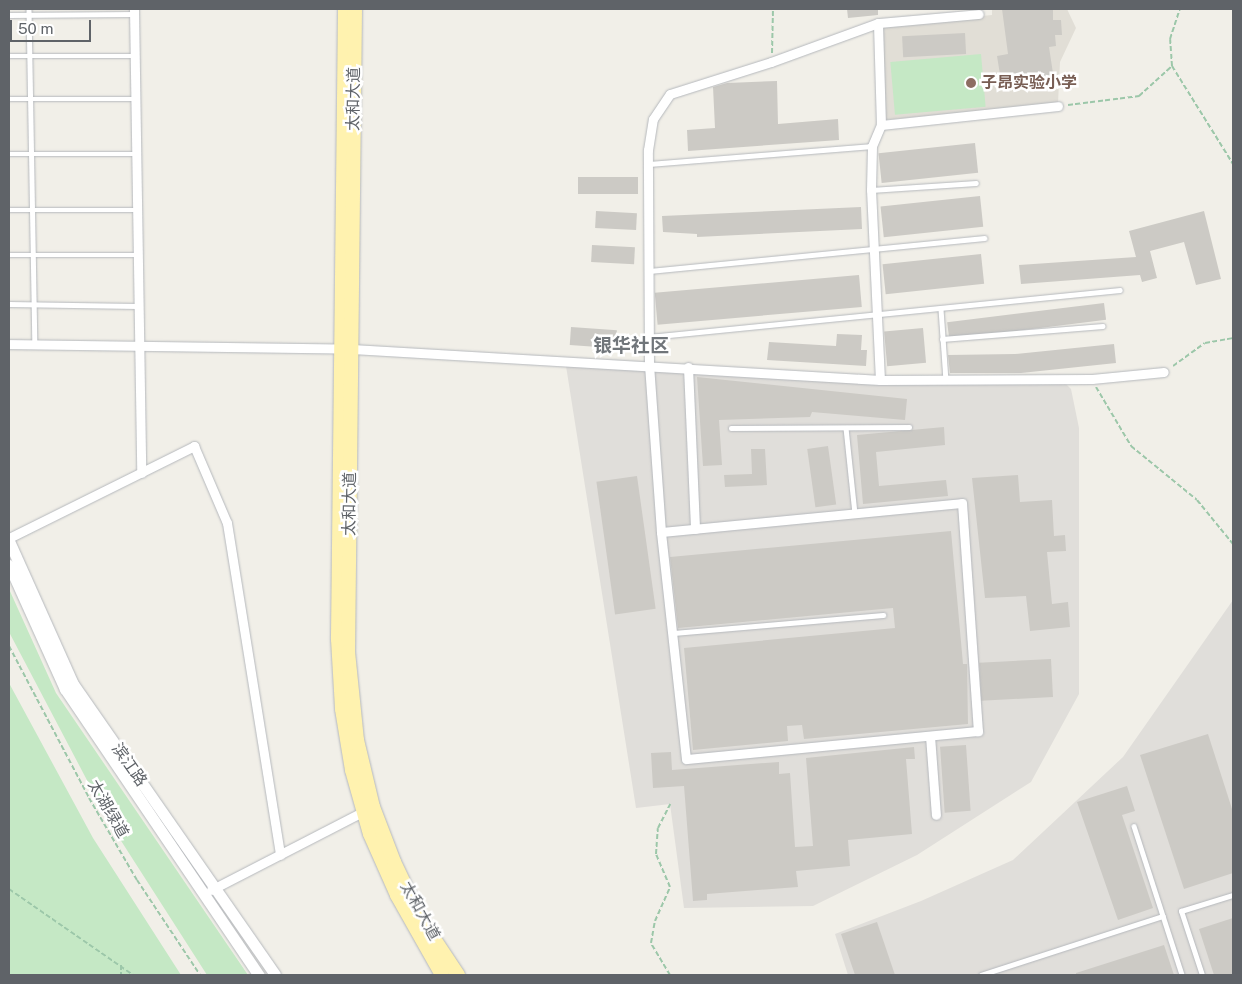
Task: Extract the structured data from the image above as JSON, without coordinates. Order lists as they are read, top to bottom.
{
  "streets": {
    "main road": ["太和大道"],
    "street": ["滨江路"],
    "path": ["太湖绿道"]
  },
  "districts": ["银华社区"],
  "places": ["子昂实验小学"],
  "scale_bar": "50 m"
}
